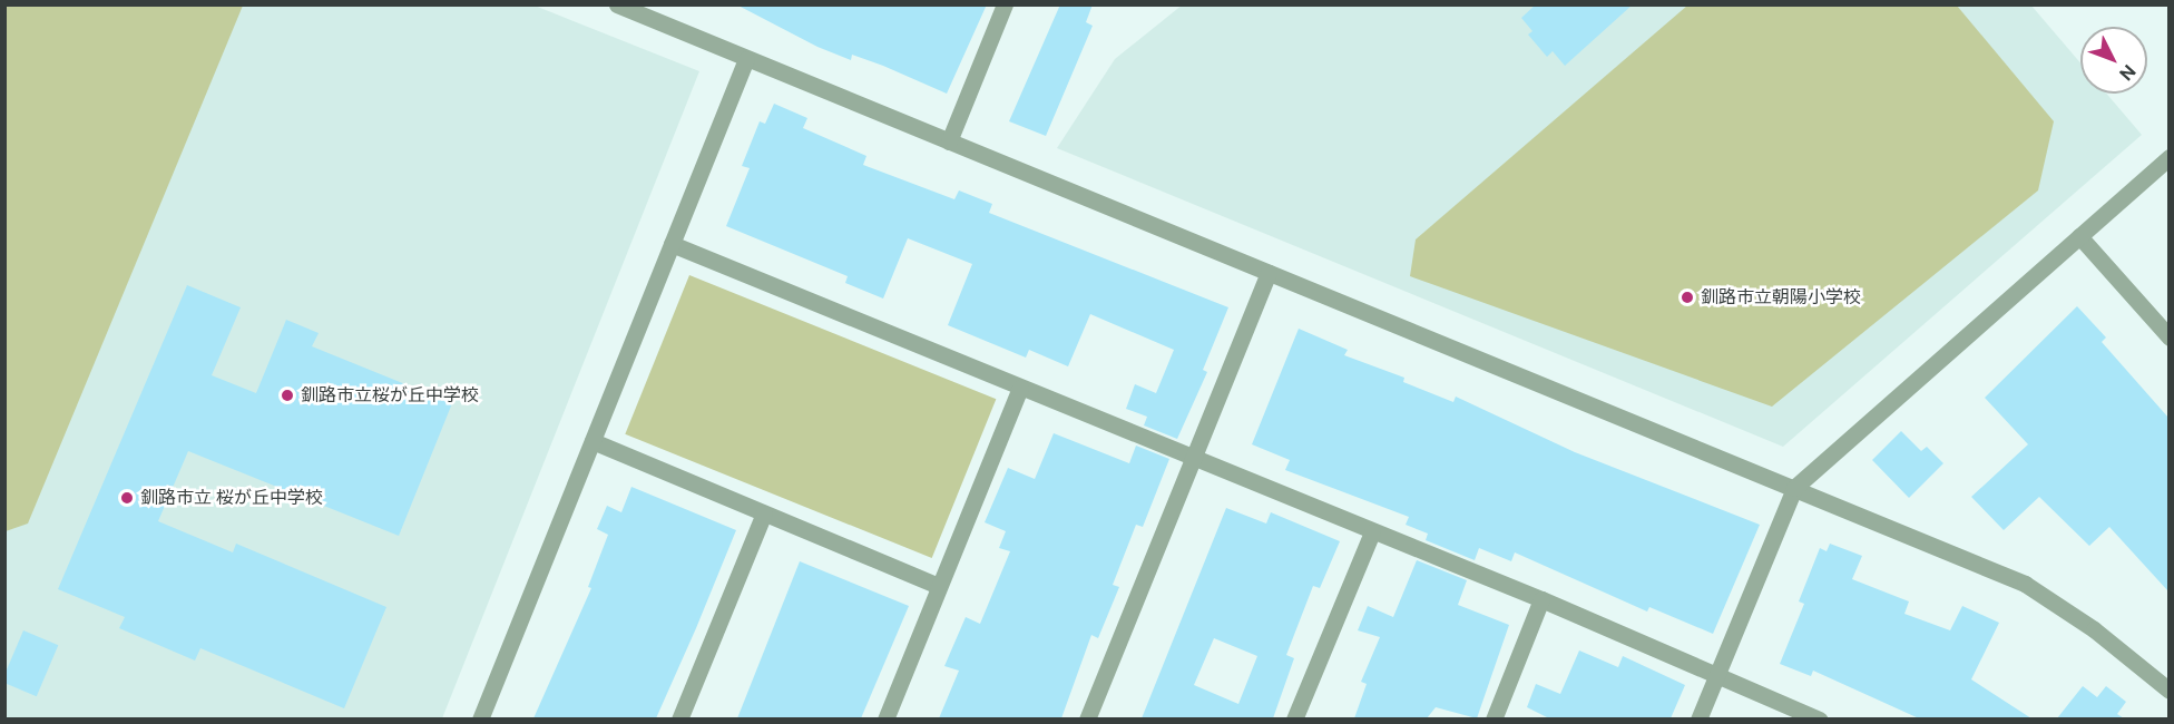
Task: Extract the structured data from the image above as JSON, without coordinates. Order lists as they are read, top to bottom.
{
  "places": ["釧路市立朝陽小学校", "釧路市立桜が丘中学校", "釧路市立 桜が丘中学校"],
  "north": "bottom right"
}
